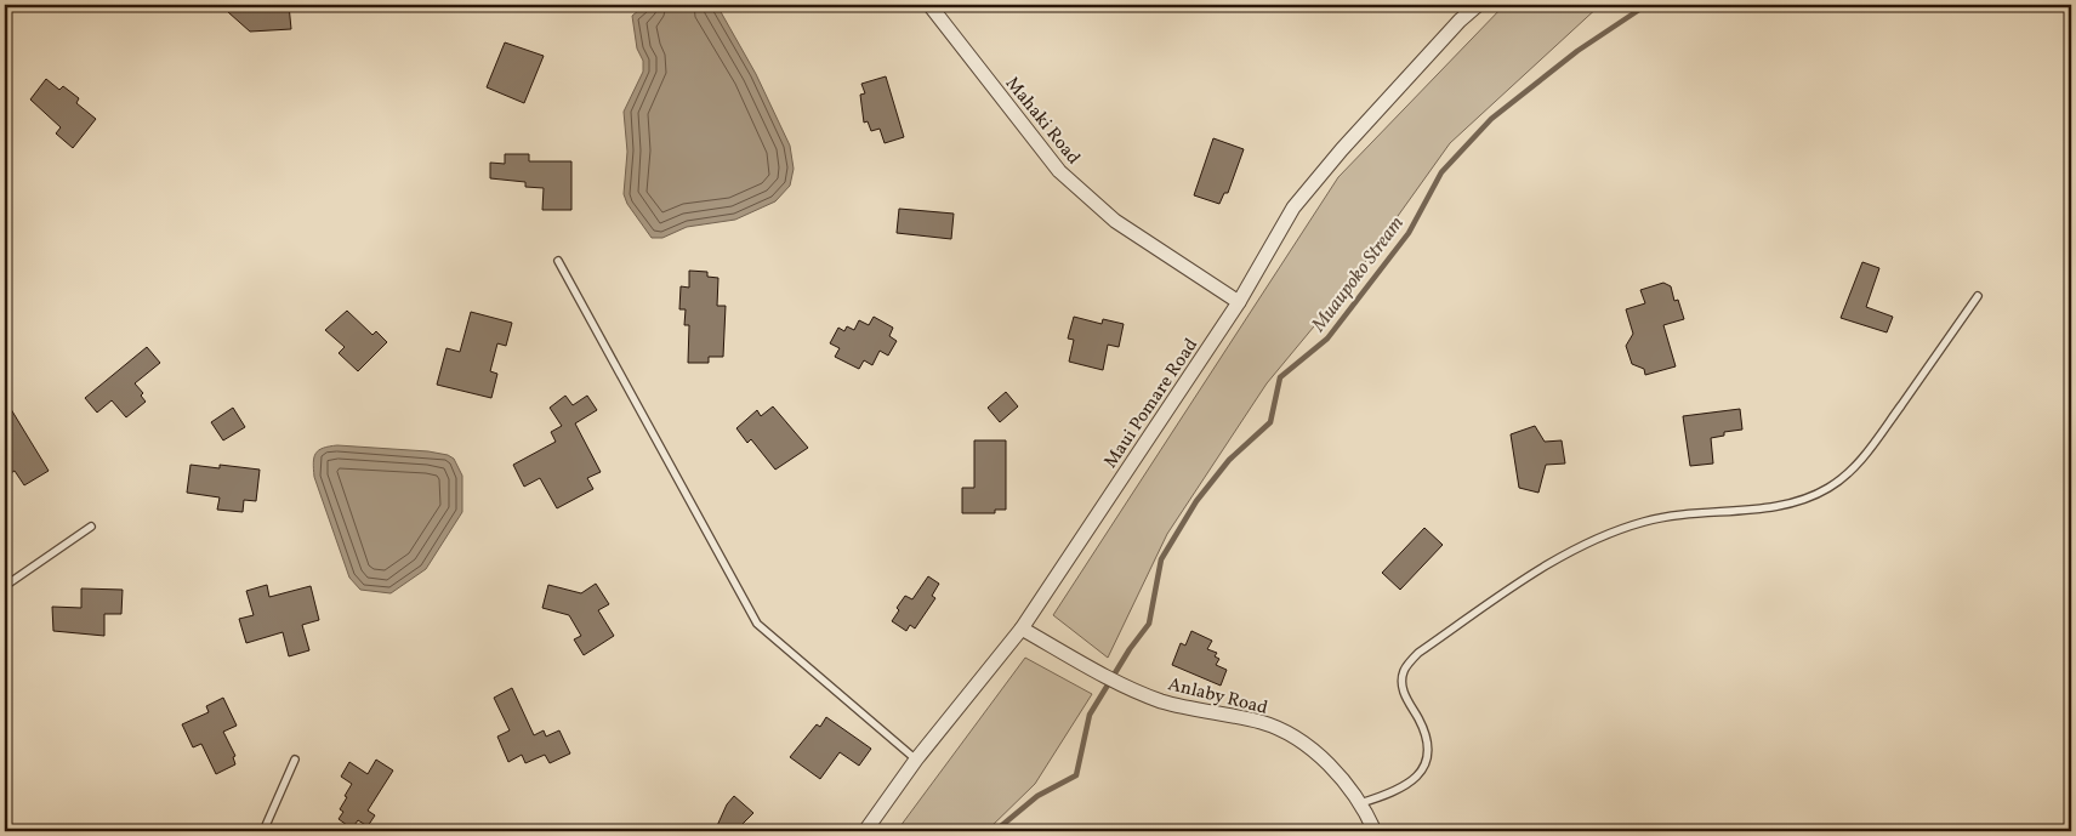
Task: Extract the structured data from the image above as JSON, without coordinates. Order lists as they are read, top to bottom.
{
  "streets": {
    "street": ["Mahaki Road", "Maui Pomare Road", "Anlaby Road"]
  },
  "crossings": [
    ["Mahaki Road", "Maui Pomare Road"],
    ["Maui Pomare Road", "Anlaby Road"]
  ],
  "water": ["Muaupoko Stream"]
}
